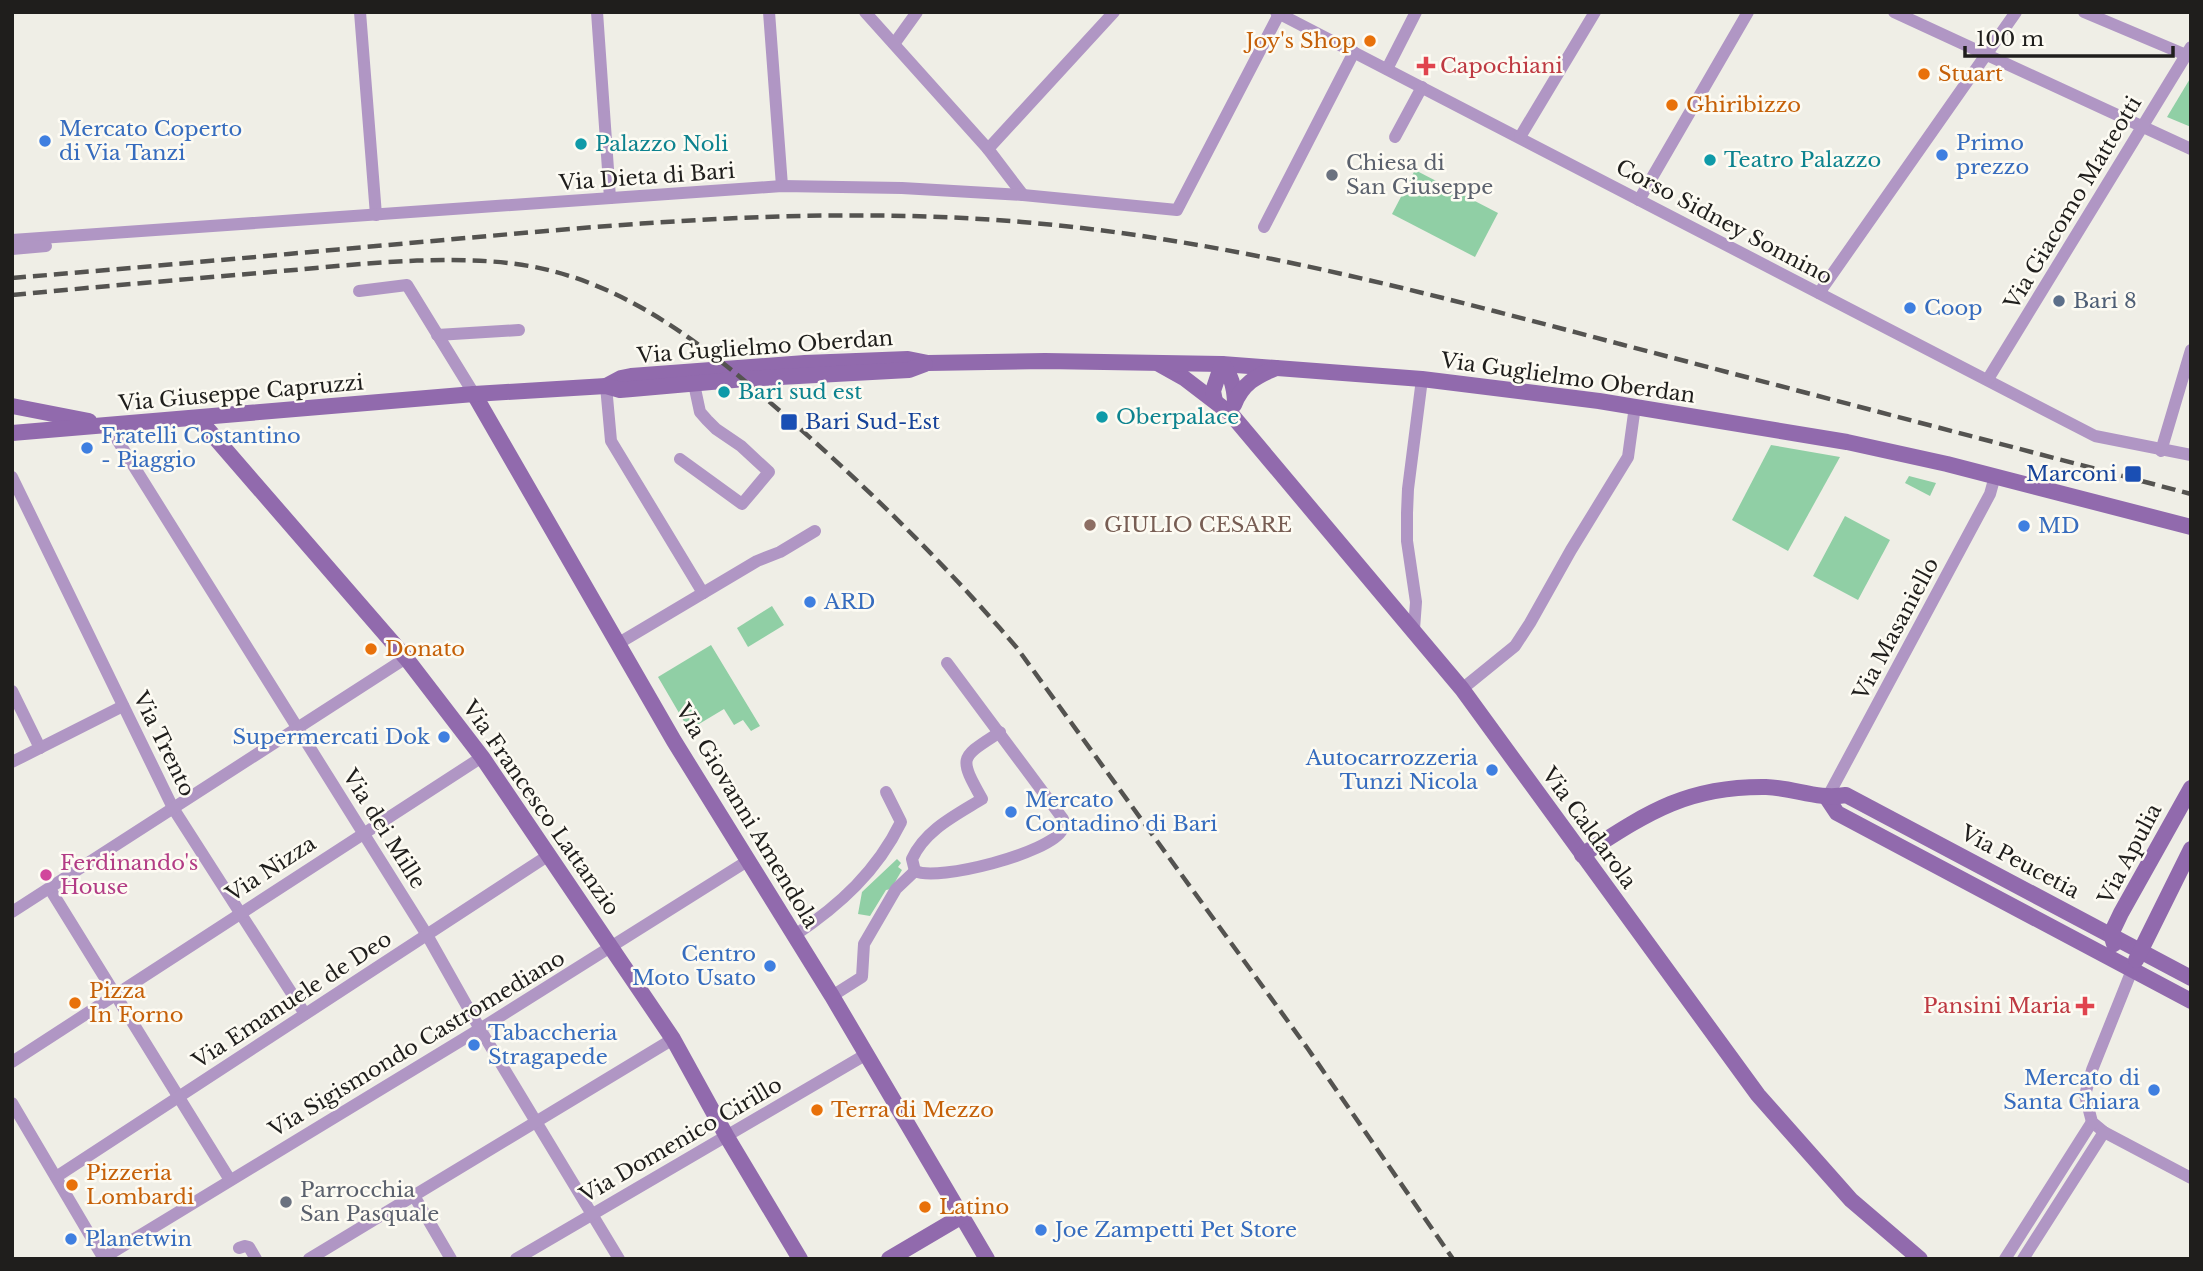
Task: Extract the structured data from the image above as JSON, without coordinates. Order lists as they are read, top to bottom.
{
  "streets": {
    "main road": [
      "Via Guglielmo Oberdan",
      "Via Giuseppe Capruzzi",
      "Via Francesco Lattanzio",
      "Via Giovanni Amendola",
      "Via Caldarola",
      "Via Apulia",
      "Via Peucetia"
    ],
    "street": [
      "Via Dieta di Bari",
      "Via Giacomo Matteotti",
      "Corso Sidney Sonnino",
      "Via Masaniello",
      "Via Trento",
      "Via dei Mille",
      "Via Nizza",
      "Via Emanuele de Deo",
      "Via Sigismondo Castromediano",
      "Via Domenico Cirillo"
    ]
  },
  "crossings": [
    ["Via Dieta di Bari", "Corso Sidney Sonnino"],
    ["Via Giacomo Matteotti", "Corso Sidney Sonnino"],
    ["Via Guglielmo Oberdan", "Via Giuseppe Capruzzi"],
    ["Via Guglielmo Oberdan", "Via Masaniello"],
    ["Via Guglielmo Oberdan", "Via Giovanni Amendola"],
    ["Via Giuseppe Capruzzi", "Via Francesco Lattanzio"],
    ["Via Giuseppe Capruzzi", "Via Giovanni Amendola"],
    ["Via Giuseppe Capruzzi", "Via dei Mille"],
    ["Via Masaniello", "Via Peucetia"],
    ["Via Trento", "Via Nizza"],
    ["Via Trento", "Via Emanuele de Deo"],
    ["Via Francesco Lattanzio", "Via Nizza"],
    ["Via Francesco Lattanzio", "Via Emanuele de Deo"],
    ["Via Francesco Lattanzio", "Via Sigismondo Castromediano"],
    ["Via Francesco Lattanzio", "Via Domenico Cirillo"],
    ["Via Giovanni Amendola", "Via Sigismondo Castromediano"],
    ["Via Giovanni Amendola", "Via Domenico Cirillo"],
    ["Via Caldarola", "Via Peucetia"],
    ["Via dei Mille", "Via Nizza"],
    ["Via dei Mille", "Via Emanuele de Deo"],
    ["Via dei Mille", "Via Sigismondo Castromediano"],
    ["Via dei Mille", "Via Domenico Cirillo"],
    ["Via Apulia", "Via Peucetia"]
  ],
  "places": {
    "other": [
      "Joy's Shop",
      "Stuart",
      "Ghiribizzo",
      "Mercato Coperto di Via Tanzi",
      "Palazzo Noli",
      "Primo prezzo",
      "Teatro Palazzo",
      "Chiesa di San Giuseppe",
      "Bari 8",
      "Coop",
      "Bari sud est",
      "Oberpalace",
      "Fratelli Costantino - Piaggio",
      "GIULIO CESARE",
      "MD",
      "ARD",
      "Donato",
      "Supermercati Dok",
      "Autocarrozzeria Tunzi Nicola",
      "Mercato Contadino di Bari",
      "Ferdinando's House",
      "Centro Moto Usato",
      "Pizza In Forno",
      "Tabaccheria Stragapede",
      "Mercato di Santa Chiara",
      "Terra di Mezzo",
      "Pizzeria Lombardi",
      "Parrocchia San Pasquale",
      "Latino",
      "Joe Zampetti Pet Store",
      "Planetwin"
    ],
    "health": ["Capochiani", "Pansini Maria"],
    "transit": ["Bari Sud-Est", "Marconi"]
  },
  "scale_bar": "100 m"
}
